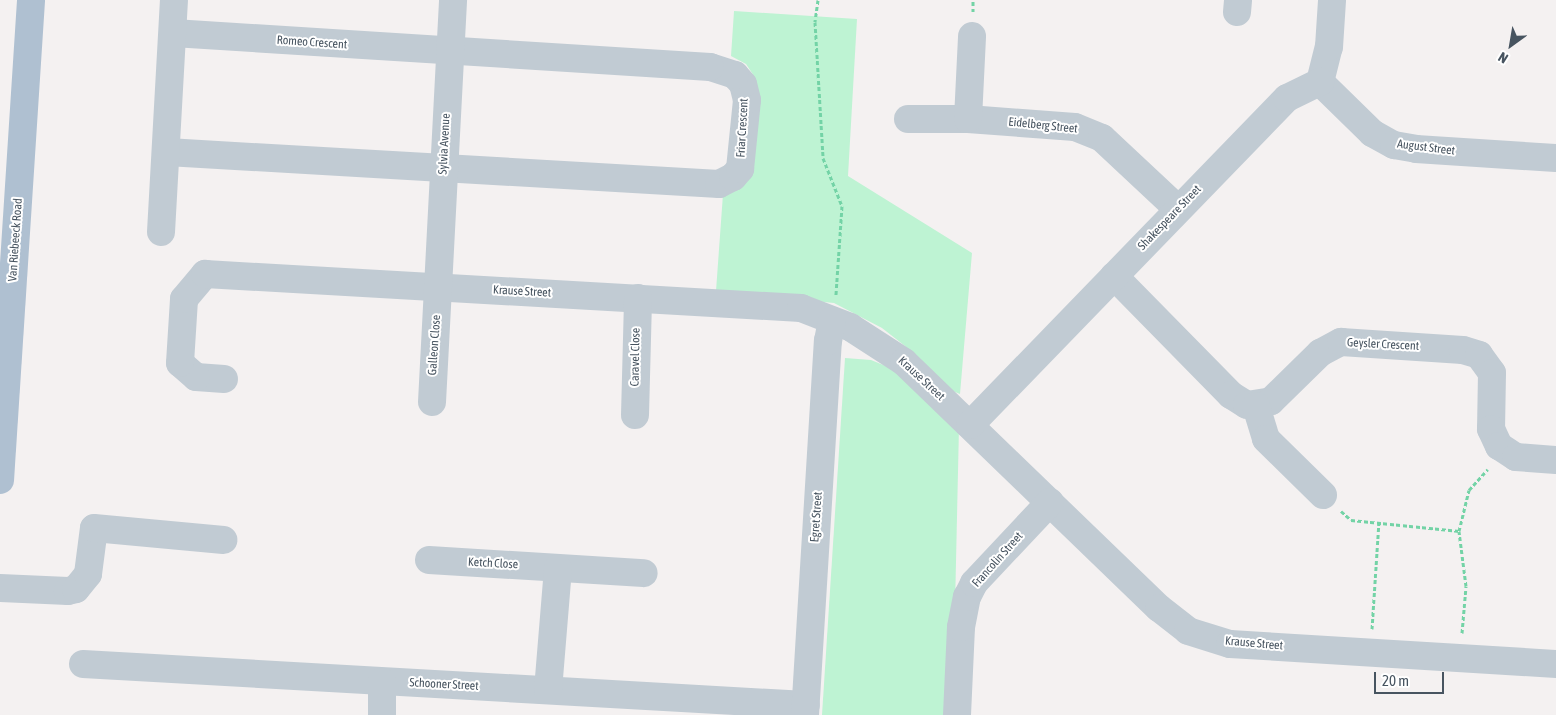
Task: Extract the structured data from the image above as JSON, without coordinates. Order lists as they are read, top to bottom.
{
  "streets": {
    "main road": ["Van Riebeeck Road"],
    "street": [
      "Romeo Crescent",
      "Eidelberg Street",
      "Friar Crescent",
      "Sylvia Avenue",
      "August Street",
      "Shakespeare Street",
      "Krause Street",
      "Galleon Close",
      "Geysler Crescent",
      "Caravel Close",
      "Egret Street",
      "Francolin Street",
      "Ketch Close",
      "Schooner Street"
    ]
  },
  "crossings": [
    ["Romeo Crescent", "Friar Crescent"],
    ["Romeo Crescent", "Sylvia Avenue"],
    ["Eidelberg Street", "Shakespeare Street"],
    ["Friar Crescent", "Sylvia Avenue"],
    ["Sylvia Avenue", "Krause Street"],
    ["Sylvia Avenue", "Galleon Close"],
    ["August Street", "Shakespeare Street"],
    ["Shakespeare Street", "Krause Street"],
    ["Krause Street", "Galleon Close"],
    ["Krause Street", "Caravel Close"],
    ["Krause Street", "Egret Street"],
    ["Krause Street", "Francolin Street"],
    ["Egret Street", "Schooner Street"]
  ],
  "scale_bar": "20 m",
  "north": "bottom left"
}
